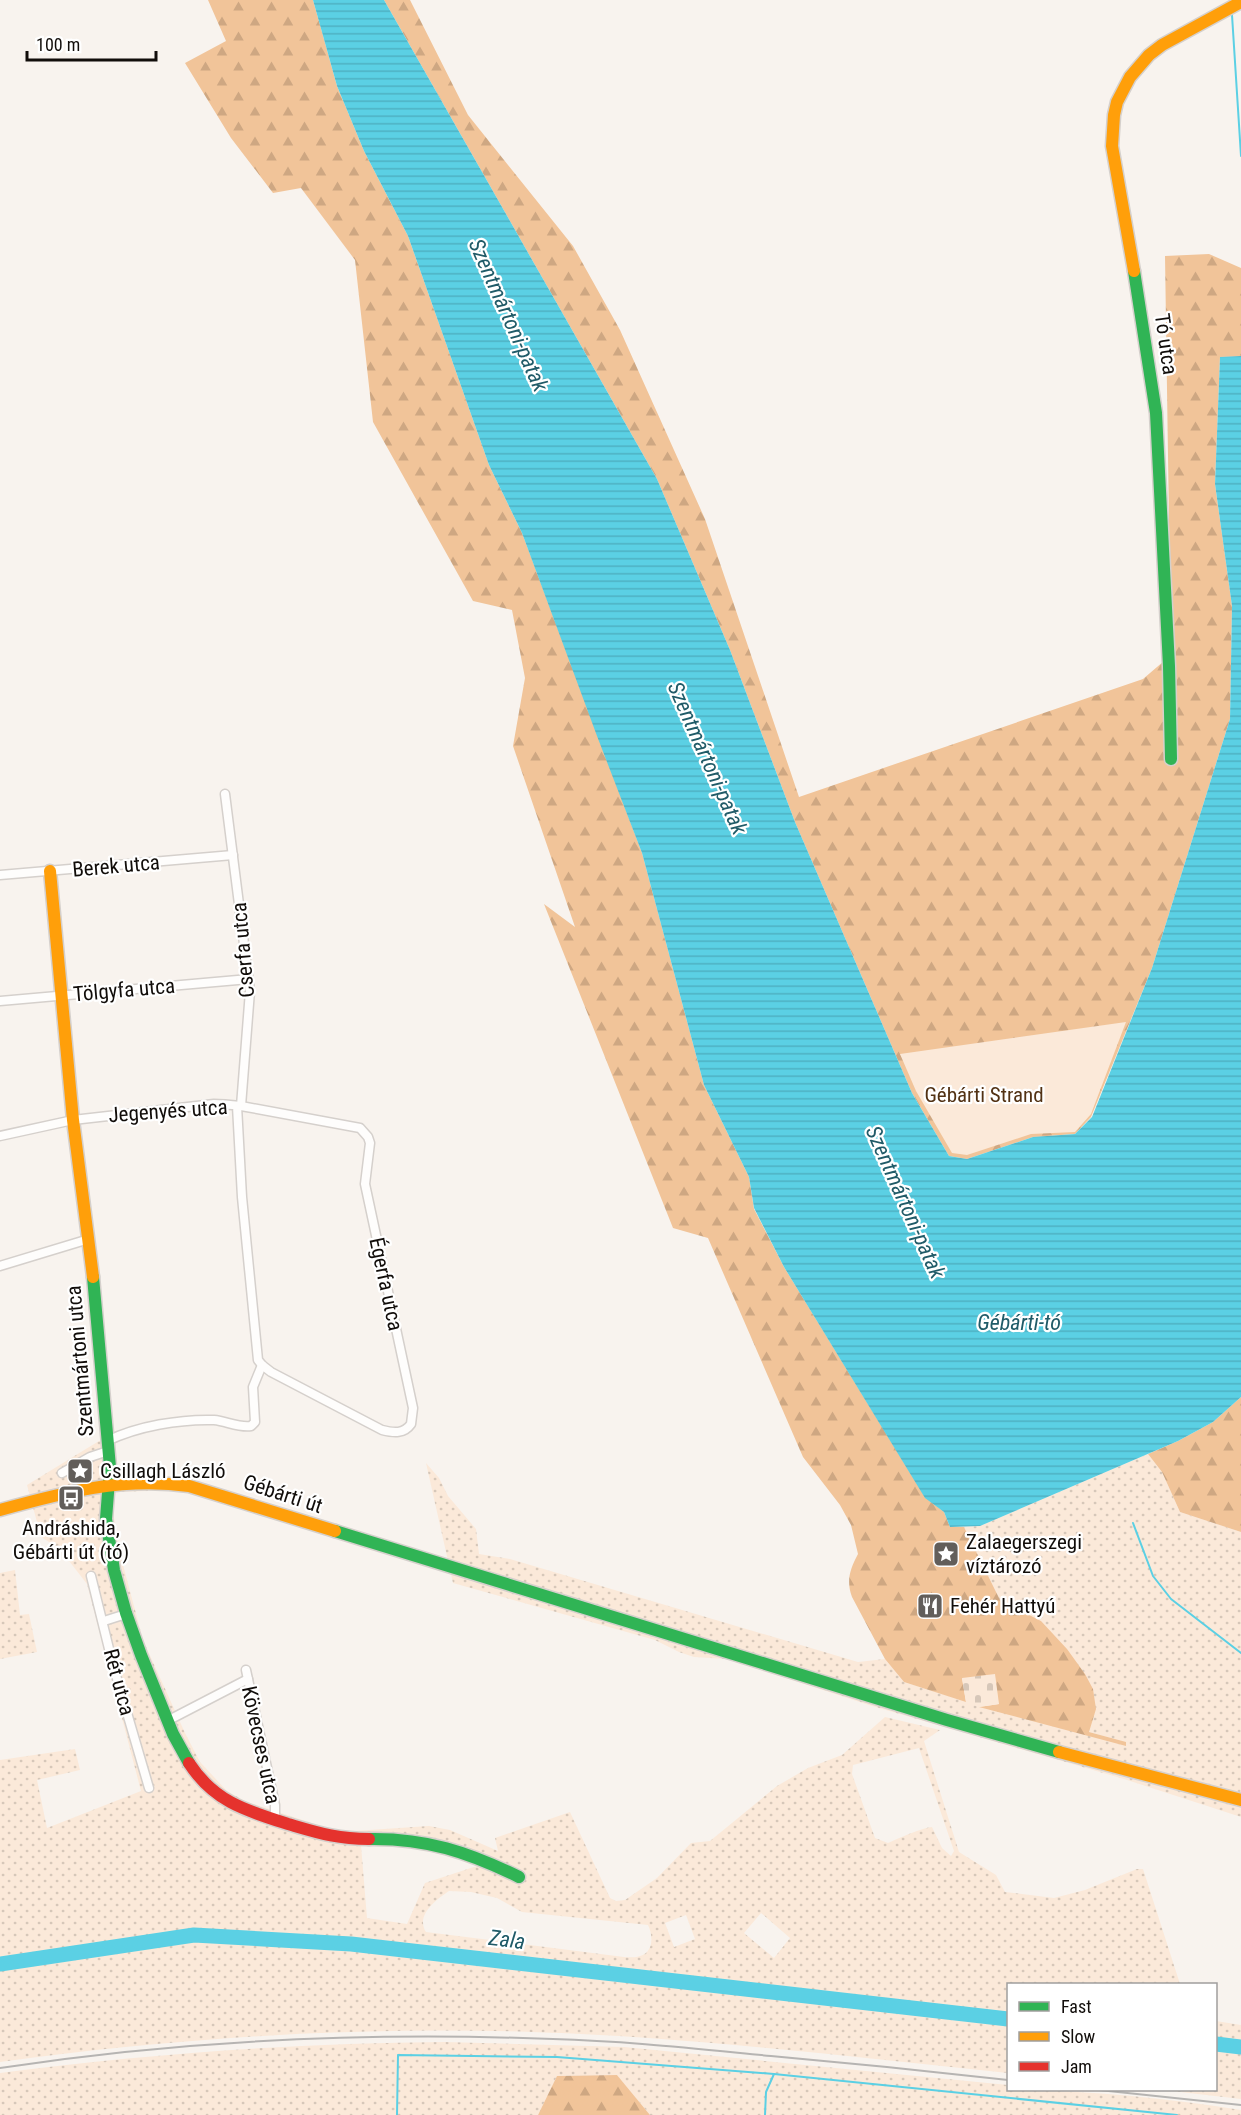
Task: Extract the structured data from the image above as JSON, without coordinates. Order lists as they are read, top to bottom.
{
  "streets": {
    "street": [
      "Tó utca",
      "Berek utca",
      "Cserfa utca",
      "Tölgyfa utca",
      "Jegenyés utca",
      "Égerfa utca",
      "Szentmártoni utca",
      "Gébárti út",
      "Rét utca",
      "Kövecses utca"
    ]
  },
  "crossings": [
    ["Berek utca", "Cserfa utca"],
    ["Berek utca", "Szentmártoni utca"],
    ["Cserfa utca", "Tölgyfa utca"],
    ["Cserfa utca", "Jegenyés utca"],
    ["Cserfa utca", "Égerfa utca"],
    ["Tölgyfa utca", "Szentmártoni utca"],
    ["Jegenyés utca", "Égerfa utca"],
    ["Jegenyés utca", "Szentmártoni utca"],
    ["Szentmártoni utca", "Gébárti út"],
    ["Szentmártoni utca", "Kövecses utca"]
  ],
  "water": ["Szentmártoni-patak", "Gébárti-tó", "Zala"],
  "parks": ["Gébárti Strand"],
  "places": {
    "place": ["Csillagh László", "Zalaegerszegi víztározó"],
    "bus stop": ["Andráshida, Gébárti út (tó)"],
    "restaurant": ["Fehér Hattyú"]
  },
  "legend": ["Fast", "Slow", "Jam"],
  "scale_bar": "100 m"
}
